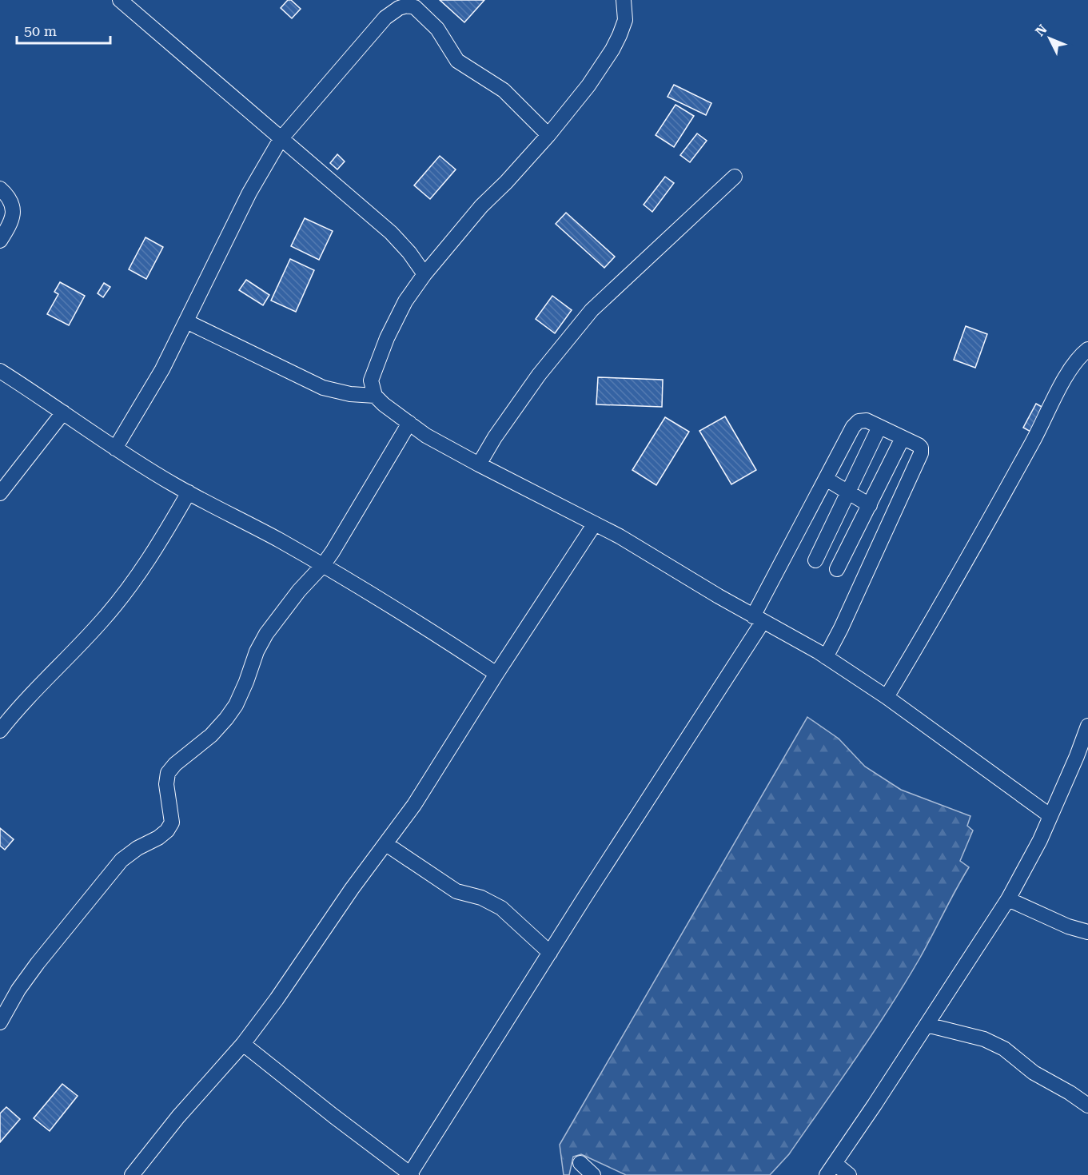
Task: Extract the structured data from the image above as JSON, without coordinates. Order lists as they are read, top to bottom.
{
  "scale_bar": "50 m",
  "north": "top left"
}
